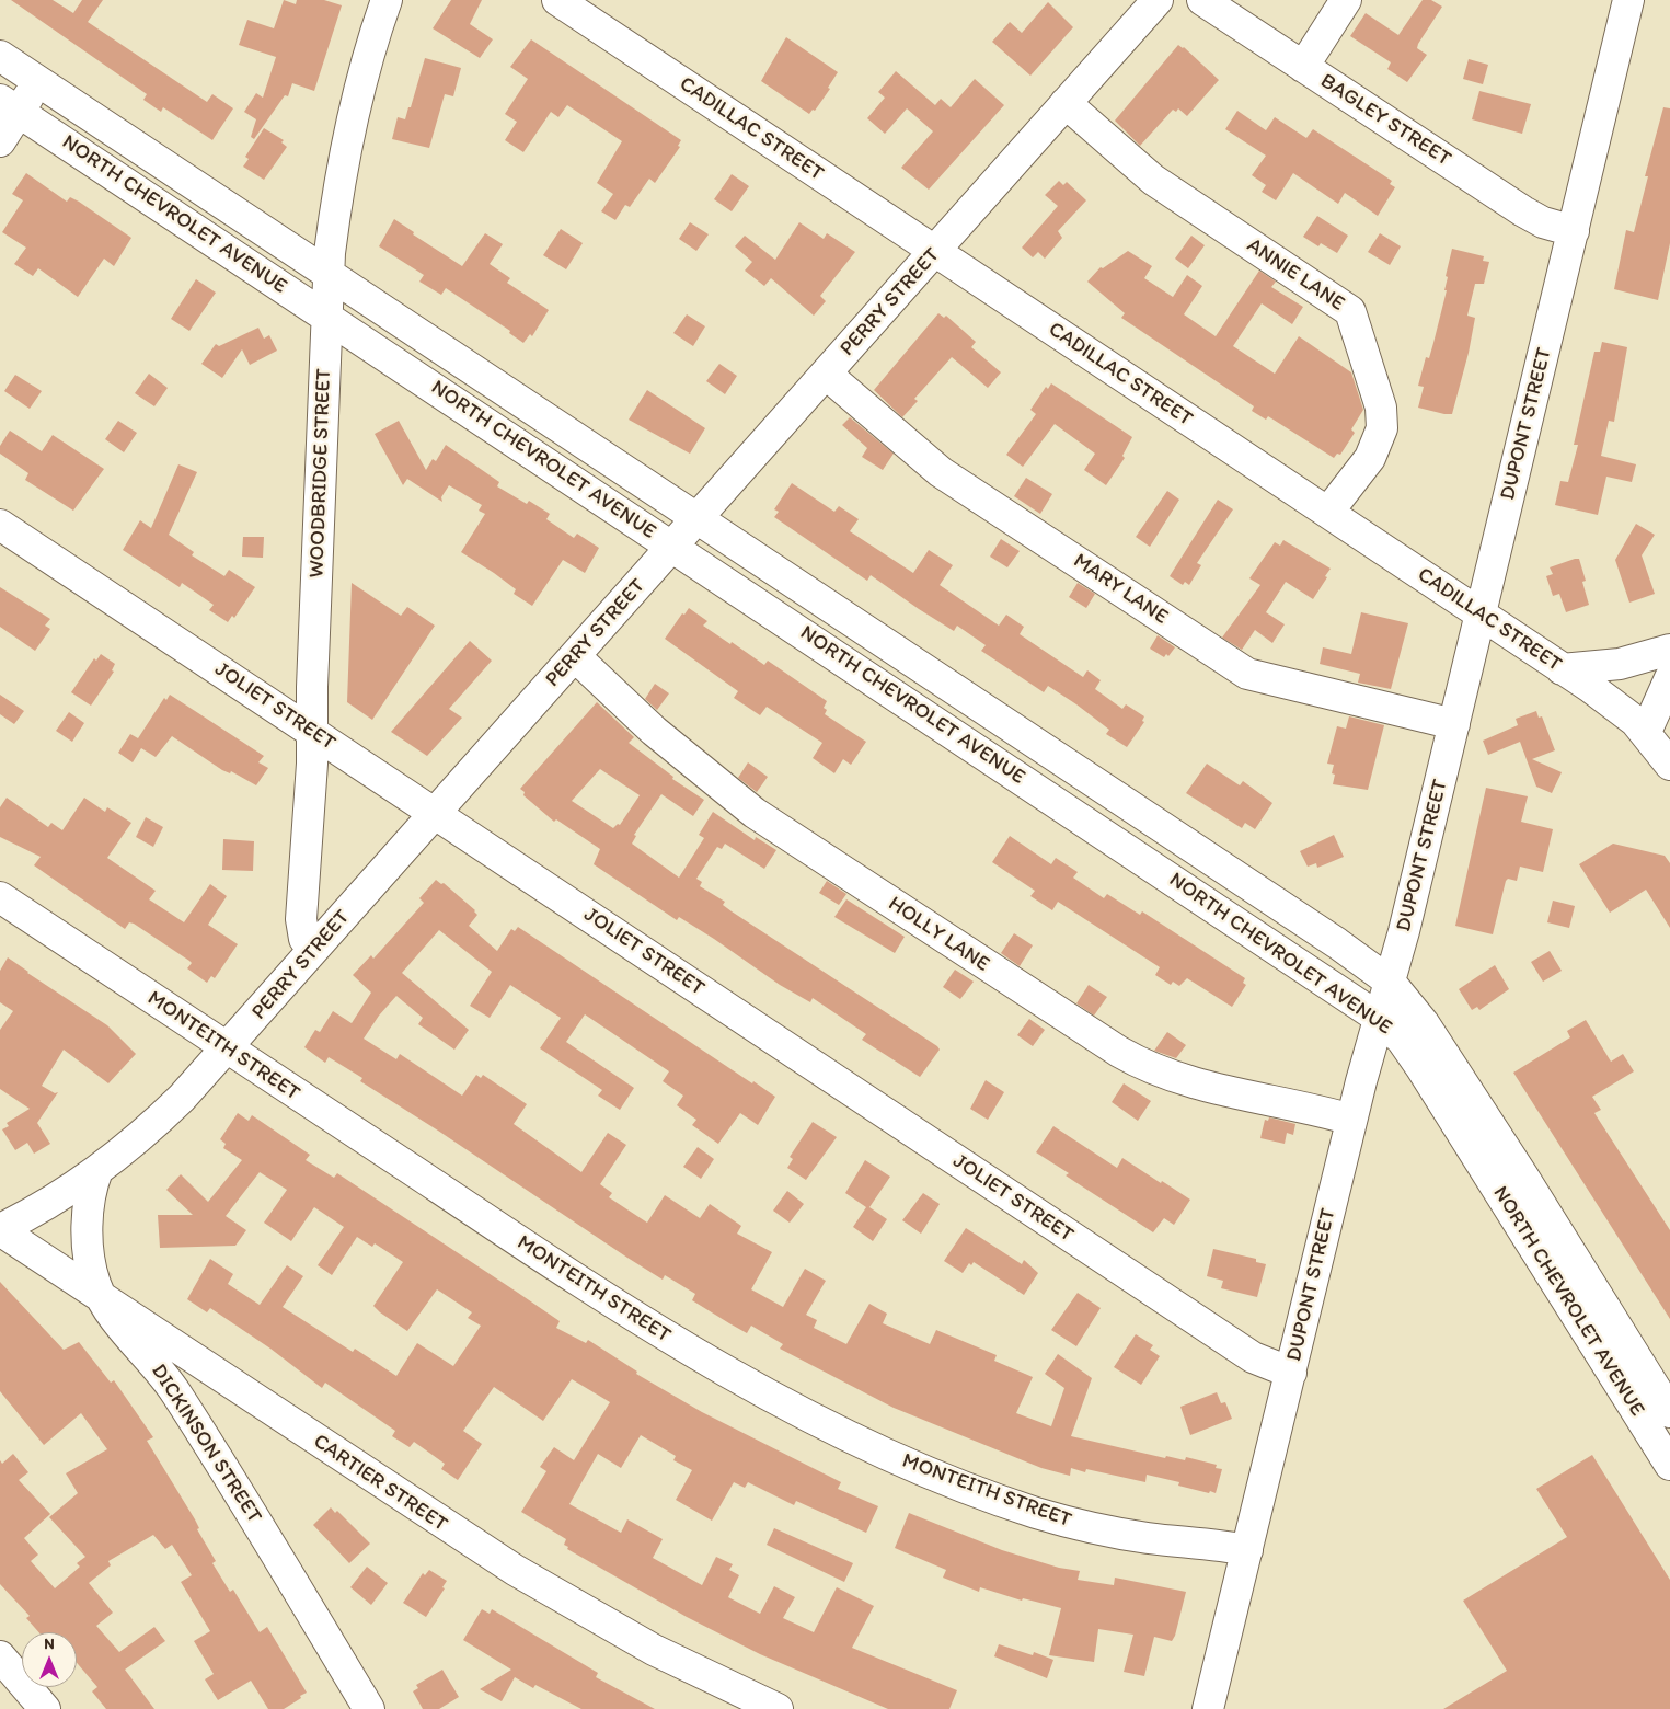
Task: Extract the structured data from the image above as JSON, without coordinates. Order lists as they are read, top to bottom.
{
  "streets": {
    "street": [
      "BAGLEY STREET",
      "CADILLAC STREET",
      "NORTH CHEVROLET AVENUE",
      "ANNIE LANE",
      "PERRY STREET",
      "DUPONT STREET",
      "WOODBRIDGE STREET",
      "MARY LANE",
      "JOLIET STREET",
      "HOLLY LANE",
      "MONTEITH STREET",
      "DICKINSON STREET",
      "CARTIER STREET"
    ]
  },
  "crossings": [
    ["BAGLEY STREET", "DUPONT STREET"],
    ["CADILLAC STREET", "ANNIE LANE"],
    ["CADILLAC STREET", "PERRY STREET"],
    ["CADILLAC STREET", "DUPONT STREET"],
    ["NORTH CHEVROLET AVENUE", "PERRY STREET"],
    ["NORTH CHEVROLET AVENUE", "DUPONT STREET"],
    ["NORTH CHEVROLET AVENUE", "WOODBRIDGE STREET"],
    ["ANNIE LANE", "PERRY STREET"],
    ["PERRY STREET", "WOODBRIDGE STREET"],
    ["PERRY STREET", "MARY LANE"],
    ["PERRY STREET", "JOLIET STREET"],
    ["PERRY STREET", "HOLLY LANE"],
    ["PERRY STREET", "MONTEITH STREET"],
    ["PERRY STREET", "DICKINSON STREET"],
    ["PERRY STREET", "CARTIER STREET"],
    ["DUPONT STREET", "MARY LANE"],
    ["DUPONT STREET", "JOLIET STREET"],
    ["DUPONT STREET", "HOLLY LANE"],
    ["DUPONT STREET", "MONTEITH STREET"],
    ["WOODBRIDGE STREET", "JOLIET STREET"],
    ["DICKINSON STREET", "CARTIER STREET"]
  ],
  "north": "top"
}
